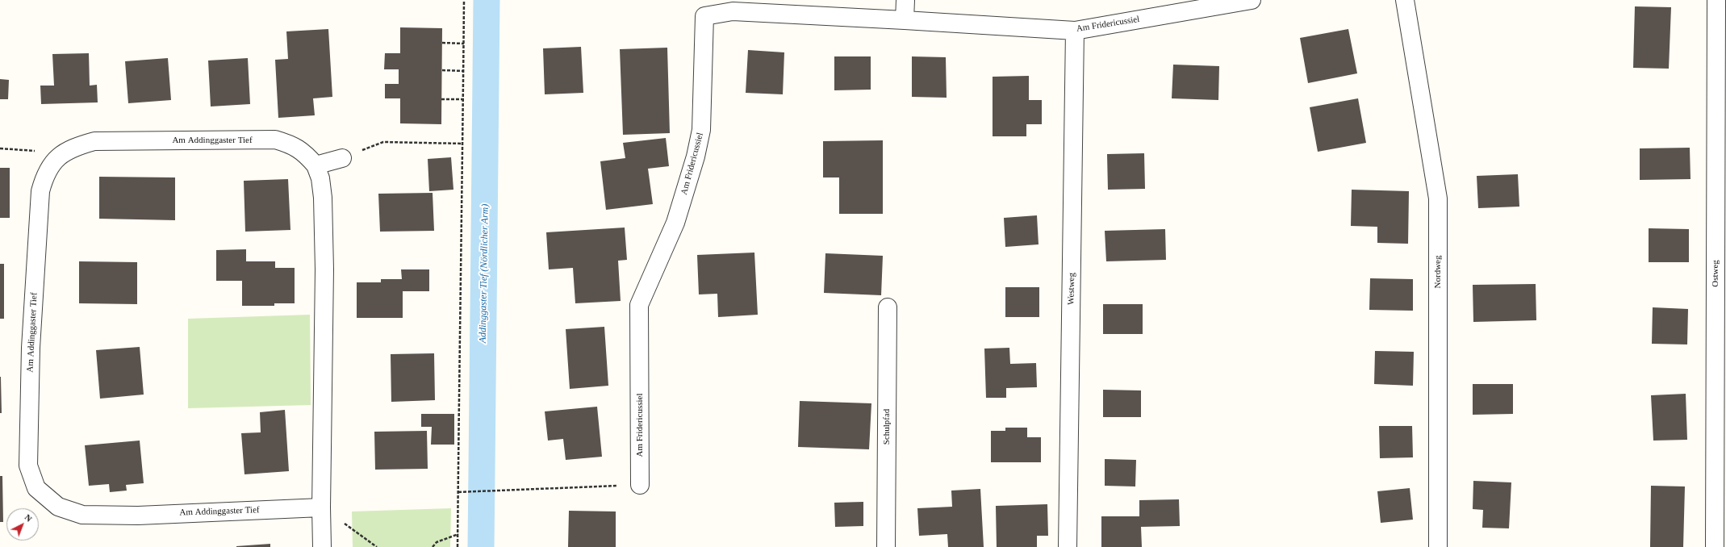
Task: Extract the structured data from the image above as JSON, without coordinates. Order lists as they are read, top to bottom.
{
  "streets": {
    "street": [
      "Am Fridericussiel",
      "Am Addinggaster Tief",
      "Nordweg",
      "Ostweg",
      "Westweg",
      "Schulpfad"
    ]
  },
  "crossings": [
    ["Am Fridericussiel", "Westweg"]
  ],
  "water": ["Addinggaster Tief (Nördlicher Arm)"],
  "north": "top right"
}
